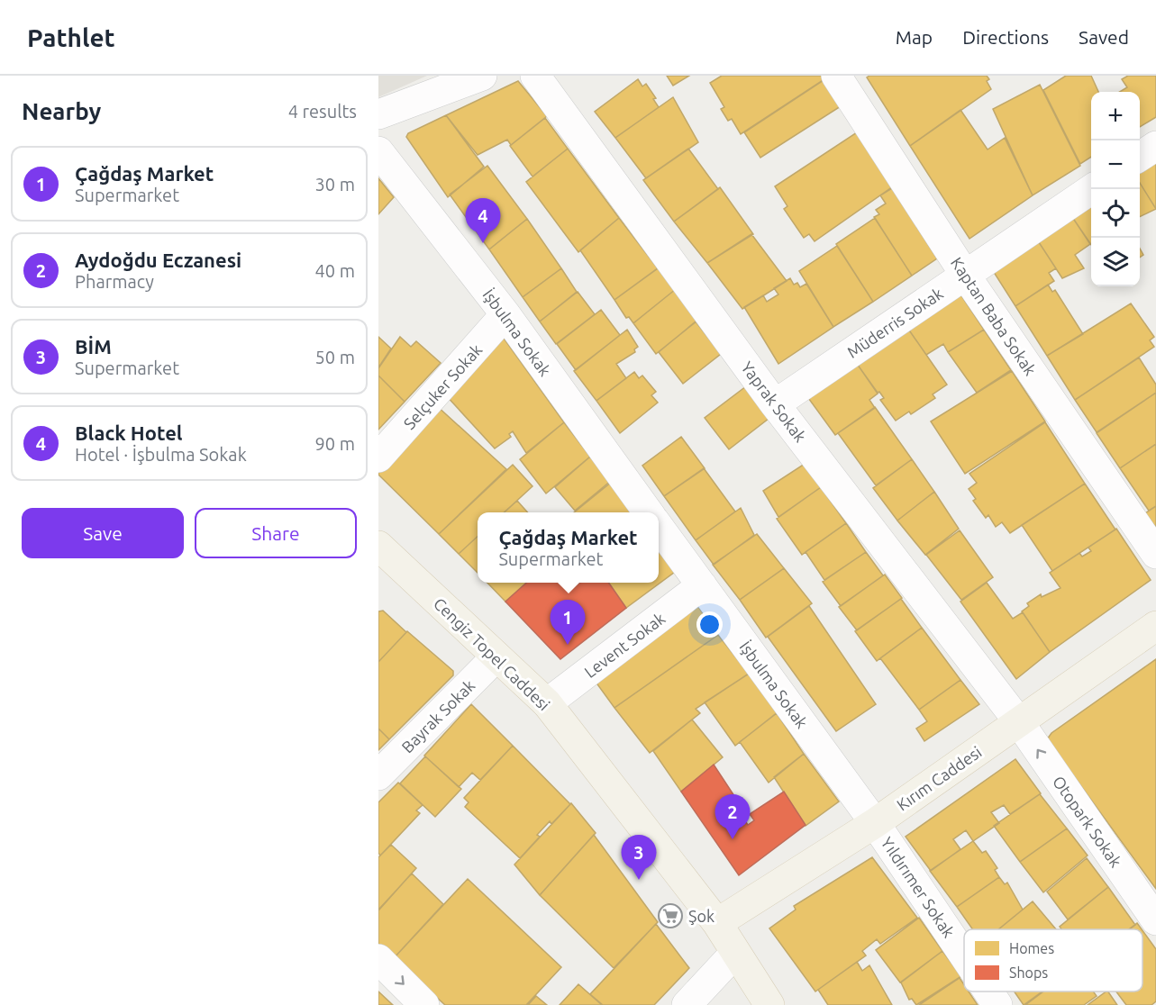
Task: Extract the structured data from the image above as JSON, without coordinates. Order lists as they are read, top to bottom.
{
  "streets": {
    "main road": ["Cengiz Topel Caddesi", "Kırım Caddesi"],
    "street": [
      "Kaptan Baba Sokak",
      "Müderris Sokak",
      "İşbulma Sokak",
      "Selçuker Sokak",
      "Yaprak Sokak",
      "Levent Sokak",
      "Bayrak Sokak",
      "Otopark Sokak",
      "Yıldırımer Sokak"
    ]
  },
  "crossings": [
    ["Kaptan Baba Sokak", "Müderris Sokak"],
    ["Müderris Sokak", "Yaprak Sokak"],
    ["İşbulma Sokak", "Selçuker Sokak"],
    ["İşbulma Sokak", "Levent Sokak"],
    ["İşbulma Sokak", "Kırım Caddesi"],
    ["İşbulma Sokak", "Yıldırımer Sokak"],
    ["Yaprak Sokak", "Kırım Caddesi"],
    ["Yaprak Sokak", "Otopark Sokak"],
    ["Levent Sokak", "Cengiz Topel Caddesi"],
    ["Cengiz Topel Caddesi", "Bayrak Sokak"],
    ["Cengiz Topel Caddesi", "Kırım Caddesi"],
    ["Kırım Caddesi", "Otopark Sokak"],
    ["Kırım Caddesi", "Yıldırımer Sokak"]
  ],
  "one_way": ["Otopark Sokak"],
  "places": {
    "supermarket": ["Şok"]
  },
  "legend": ["Homes", "Shops"],
  "page": {
    "header": "Pathlet",
    "nav": ["Map", "Directions", "Saved"],
    "heading": ["Nearby", "4 results"],
    "map_buttons": ["+", "−"],
    "list": [
      {
        "mark": "1",
        "name": "Çağdaş Market",
        "note": "Supermarket",
        "value": "30 m"
      },
      {
        "mark": "2",
        "name": "Aydoğdu Eczanesi",
        "note": "Pharmacy",
        "value": "40 m"
      },
      {
        "mark": "3",
        "name": "BİM",
        "note": "Supermarket",
        "value": "50 m"
      },
      {
        "mark": "4",
        "name": "Black Hotel",
        "note": "Hotel · İşbulma Sokak",
        "value": "90 m"
      }
    ],
    "pins": [
      "4",
      "1",
      "2",
      "3"
    ],
    "buttons": ["Save", "Share"],
    "popup": ["Çağdaş Market", "Supermarket"]
  }
}
